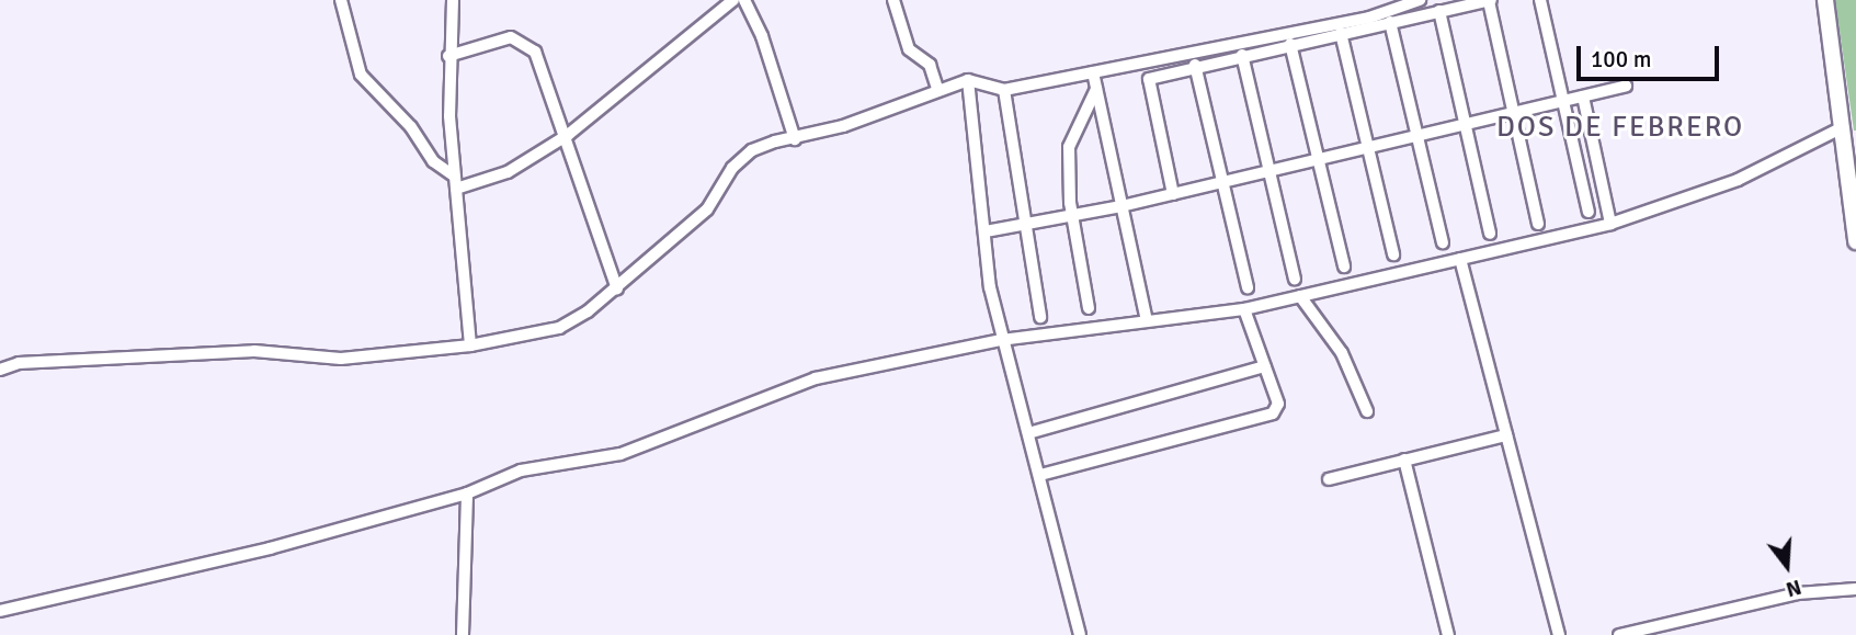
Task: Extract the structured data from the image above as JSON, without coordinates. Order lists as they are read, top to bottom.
{
  "districts": ["DOS DE FEBRERO"],
  "scale_bar": "100 m",
  "north": "bottom"
}
